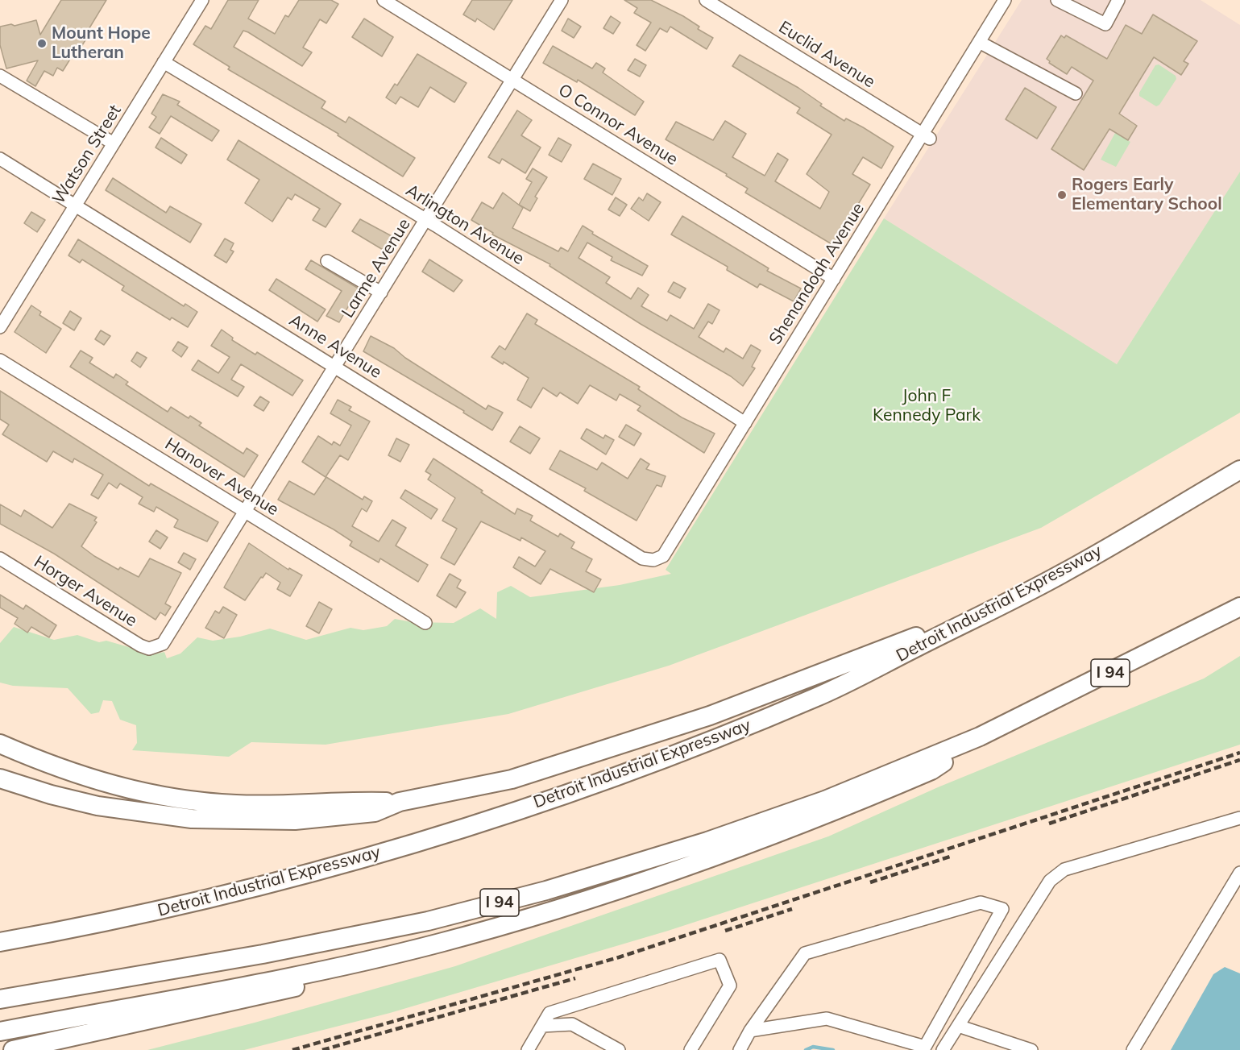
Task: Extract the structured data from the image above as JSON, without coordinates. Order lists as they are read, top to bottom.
{
  "streets": {
    "highway": ["Detroit Industrial Expressway", "I 94"],
    "street": [
      "Euclid Avenue",
      "O Connor Avenue",
      "Watson Street",
      "Arlington Avenue",
      "Larme Avenue",
      "Shenandoah Avenue",
      "Anne Avenue",
      "Hanover Avenue",
      "Horger Avenue"
    ]
  },
  "crossings": [
    ["Euclid Avenue", "Shenandoah Avenue"],
    ["O Connor Avenue", "Larme Avenue"],
    ["O Connor Avenue", "Shenandoah Avenue"],
    ["Watson Street", "Arlington Avenue"],
    ["Watson Street", "Anne Avenue"],
    ["Arlington Avenue", "Larme Avenue"],
    ["Arlington Avenue", "Shenandoah Avenue"],
    ["Larme Avenue", "Anne Avenue"],
    ["Larme Avenue", "Hanover Avenue"],
    ["Larme Avenue", "Horger Avenue"],
    ["Shenandoah Avenue", "Anne Avenue"]
  ],
  "parks": ["John F Kennedy Park"],
  "places": ["Mount Hope Lutheran", "Rogers Early Elementary School"]
}
